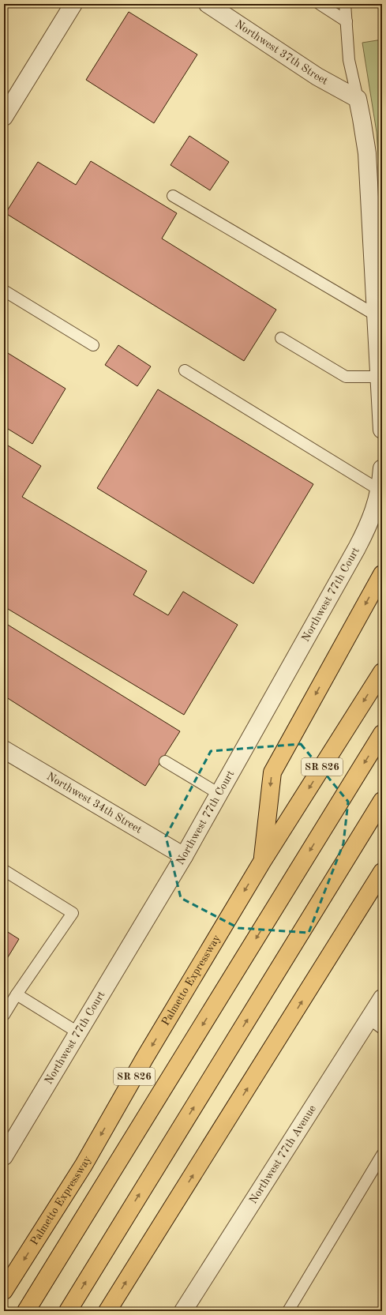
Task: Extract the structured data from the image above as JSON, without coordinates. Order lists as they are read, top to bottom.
{
  "streets": {
    "highway": ["SR 826", "Palmetto Expressway"],
    "street": [
      "Northwest 37th Street",
      "Northwest 77th Court",
      "Northwest 34th Street",
      "Northwest 77th Avenue"
    ]
  },
  "crossings": [
    ["Northwest 77th Court", "Northwest 34th Street"]
  ]
}
